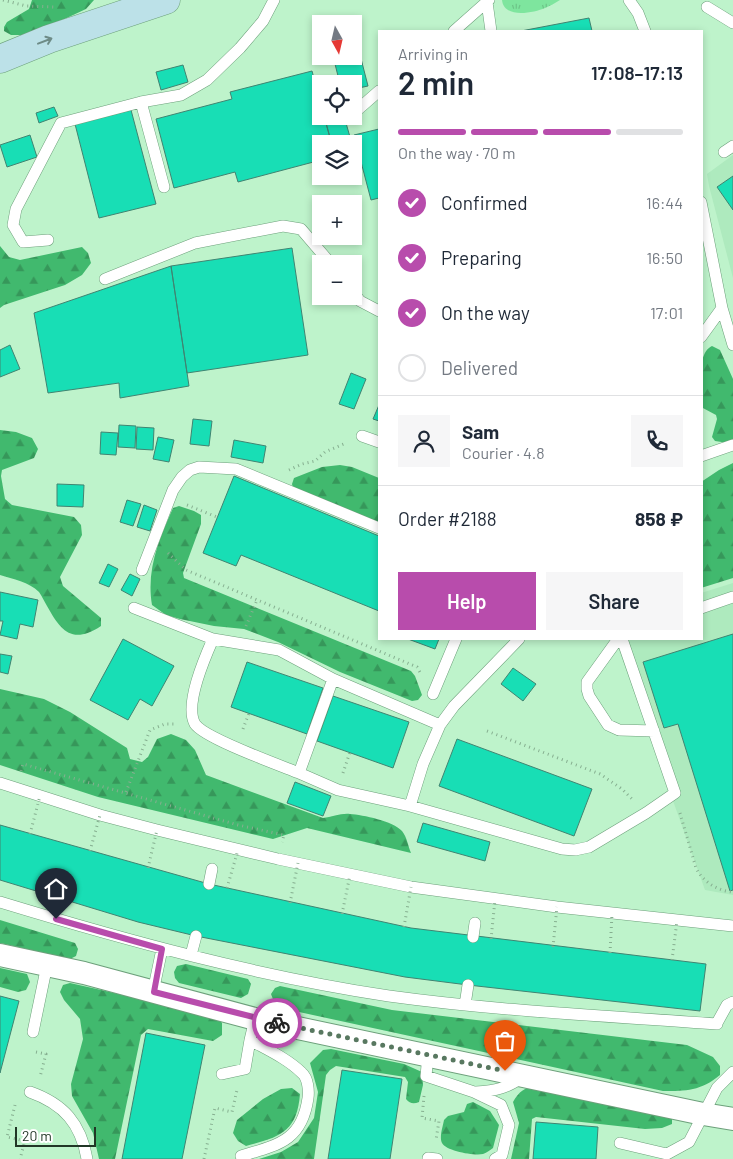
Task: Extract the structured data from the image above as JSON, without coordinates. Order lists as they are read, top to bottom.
{
  "scale_bar": "20 m",
  "north": "bottom",
  "page": {
    "map_buttons": ["+", "−"],
    "heading": ["2 min", "Arriving in", "17:08–17:13"],
    "panel": [
      "Sam",
      "Courier · 4.8",
      "Order #2188",
      "858 ₽"
    ],
    "bar": "On the way · 70 m",
    "list": [
      ["Confirmed", "16:44"],
      ["Preparing", "16:50"],
      ["On the way", "17:01"],
      "Delivered"
    ],
    "buttons": ["Help", "Share"],
    "scale": "20 m"
  }
}
